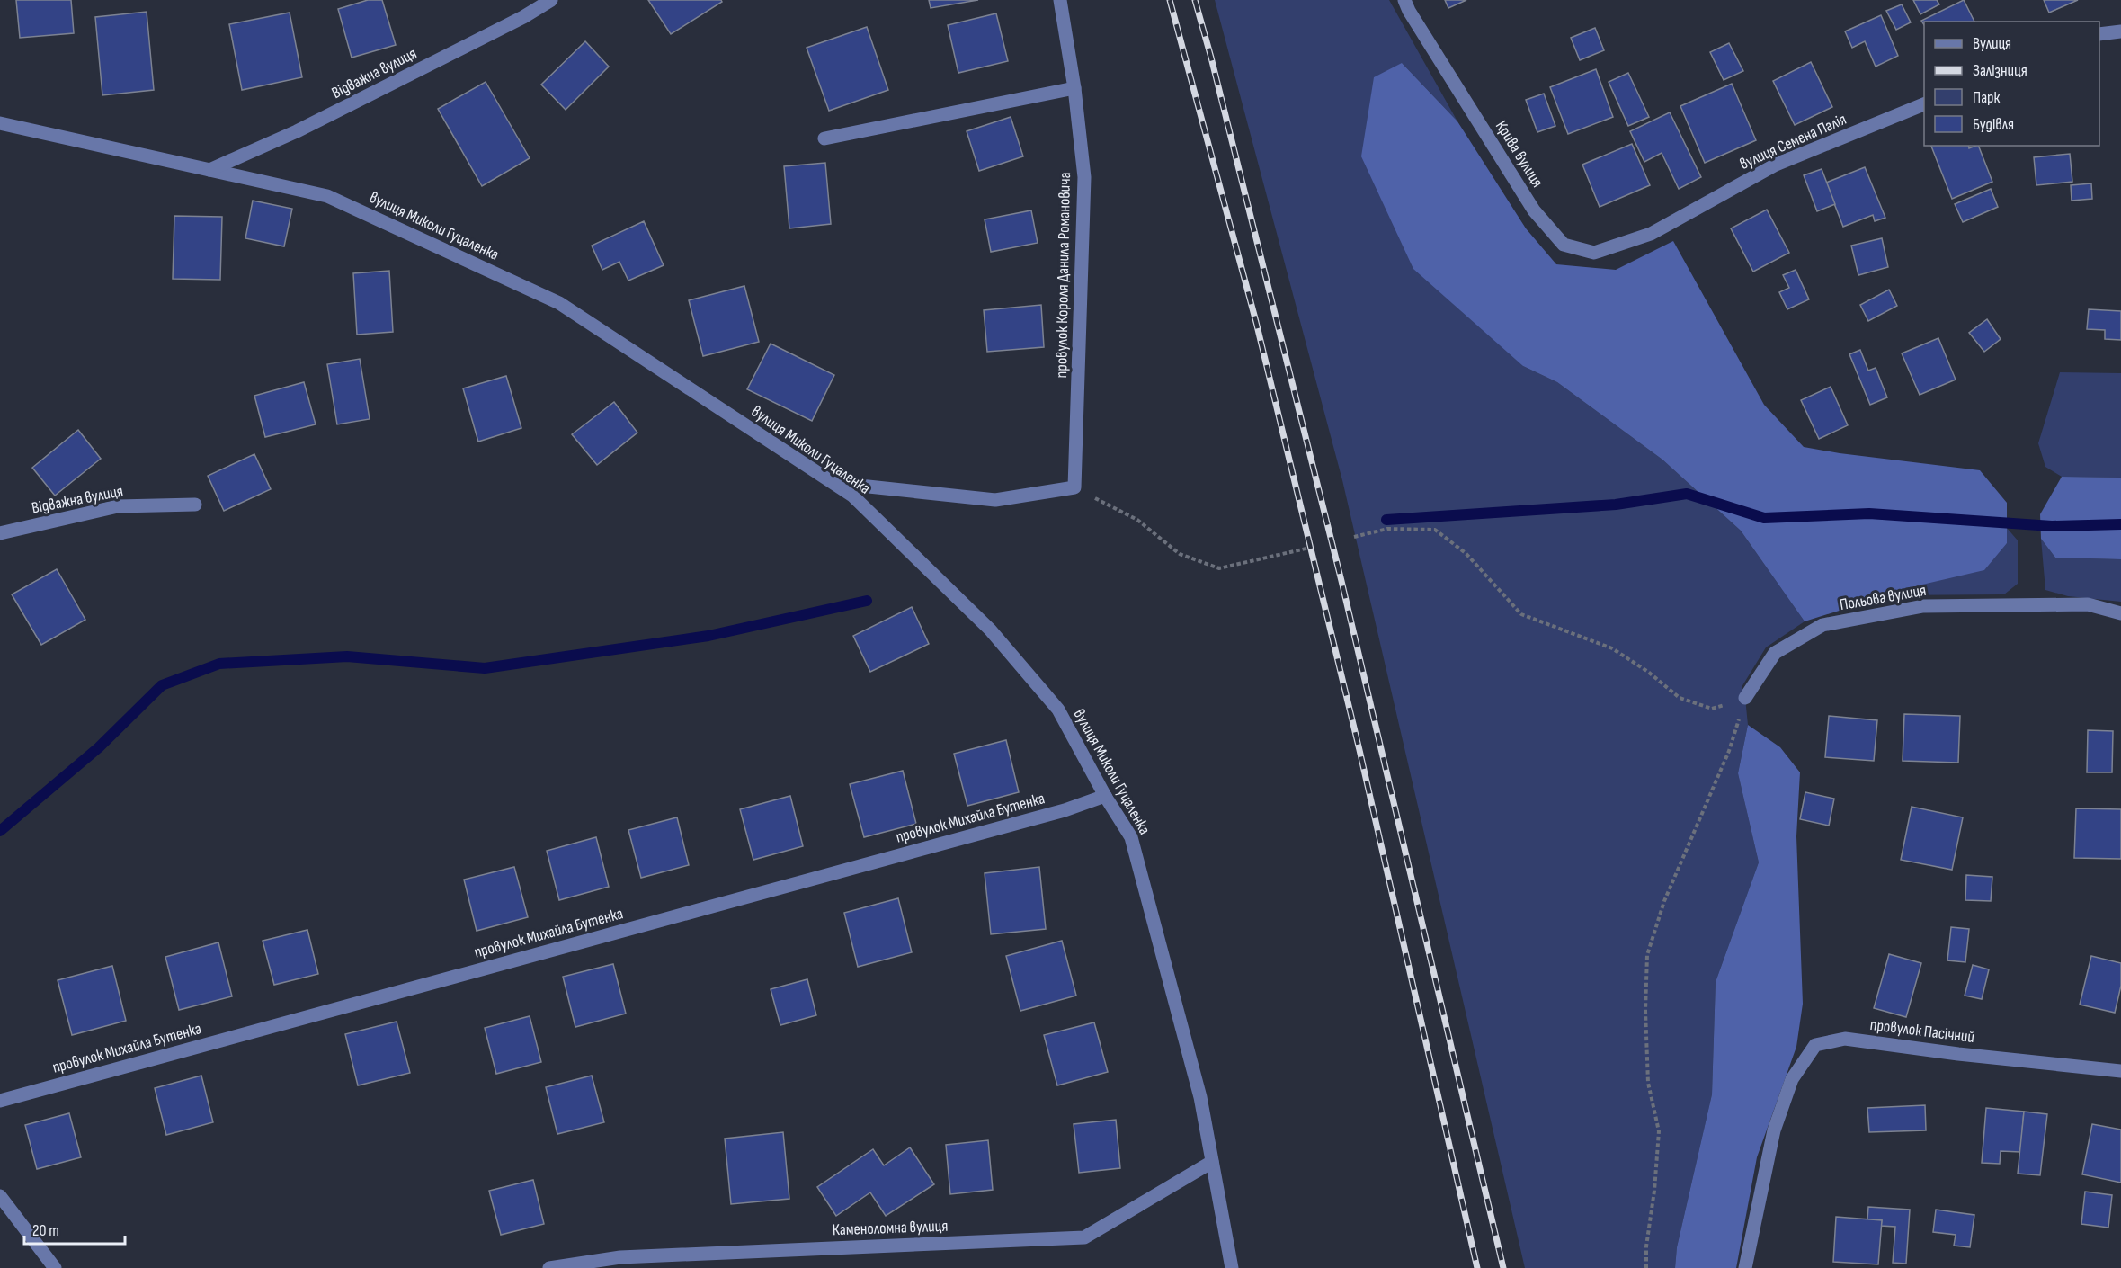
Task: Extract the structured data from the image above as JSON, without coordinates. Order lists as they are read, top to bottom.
{
  "streets": {
    "street": [
      "Відважна вулиця",
      "вулиця Семена Палія",
      "Крива вулиця",
      "вулиця Миколи Гуцаленка",
      "провулок Короля Данила Романовича",
      "Польова вулиця",
      "провулок Михайла Бутенка",
      "провулок Пасічний",
      "Каменоломна вулиця"
    ]
  },
  "crossings": [
    ["Відважна вулиця", "вулиця Миколи Гуцаленка"],
    ["вулиця Семена Палія", "Крива вулиця"],
    ["вулиця Миколи Гуцаленка", "провулок Михайла Бутенка"],
    ["вулиця Миколи Гуцаленка", "Каменоломна вулиця"]
  ],
  "legend": [
    "Вулиця",
    "Залізниця",
    "Парк",
    "Будівля"
  ],
  "scale_bar": "20 m"
}
